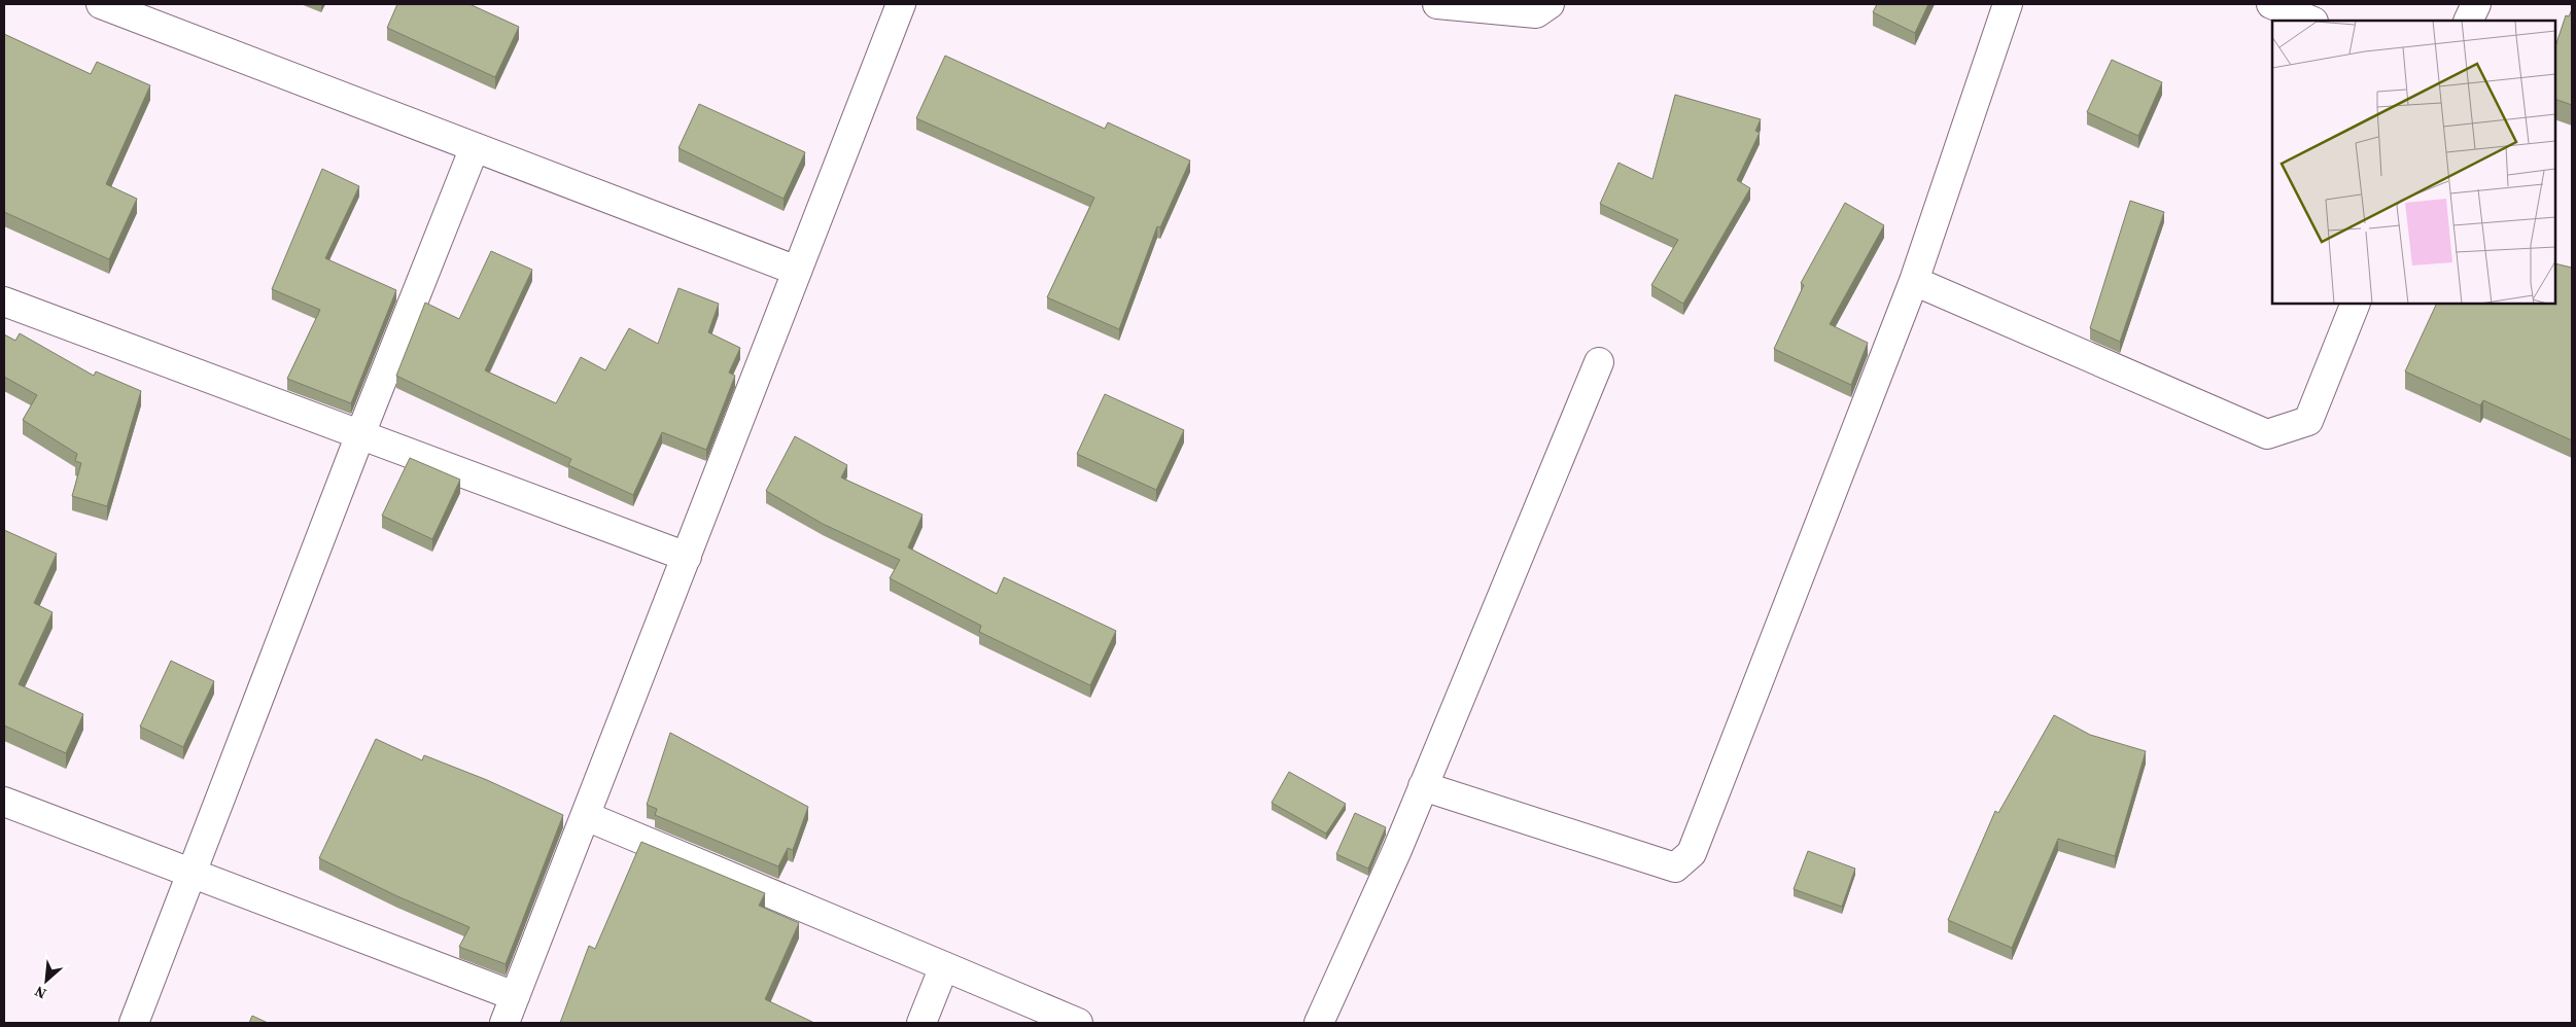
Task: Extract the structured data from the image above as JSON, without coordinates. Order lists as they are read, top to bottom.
{
  "north": "bottom left"
}
